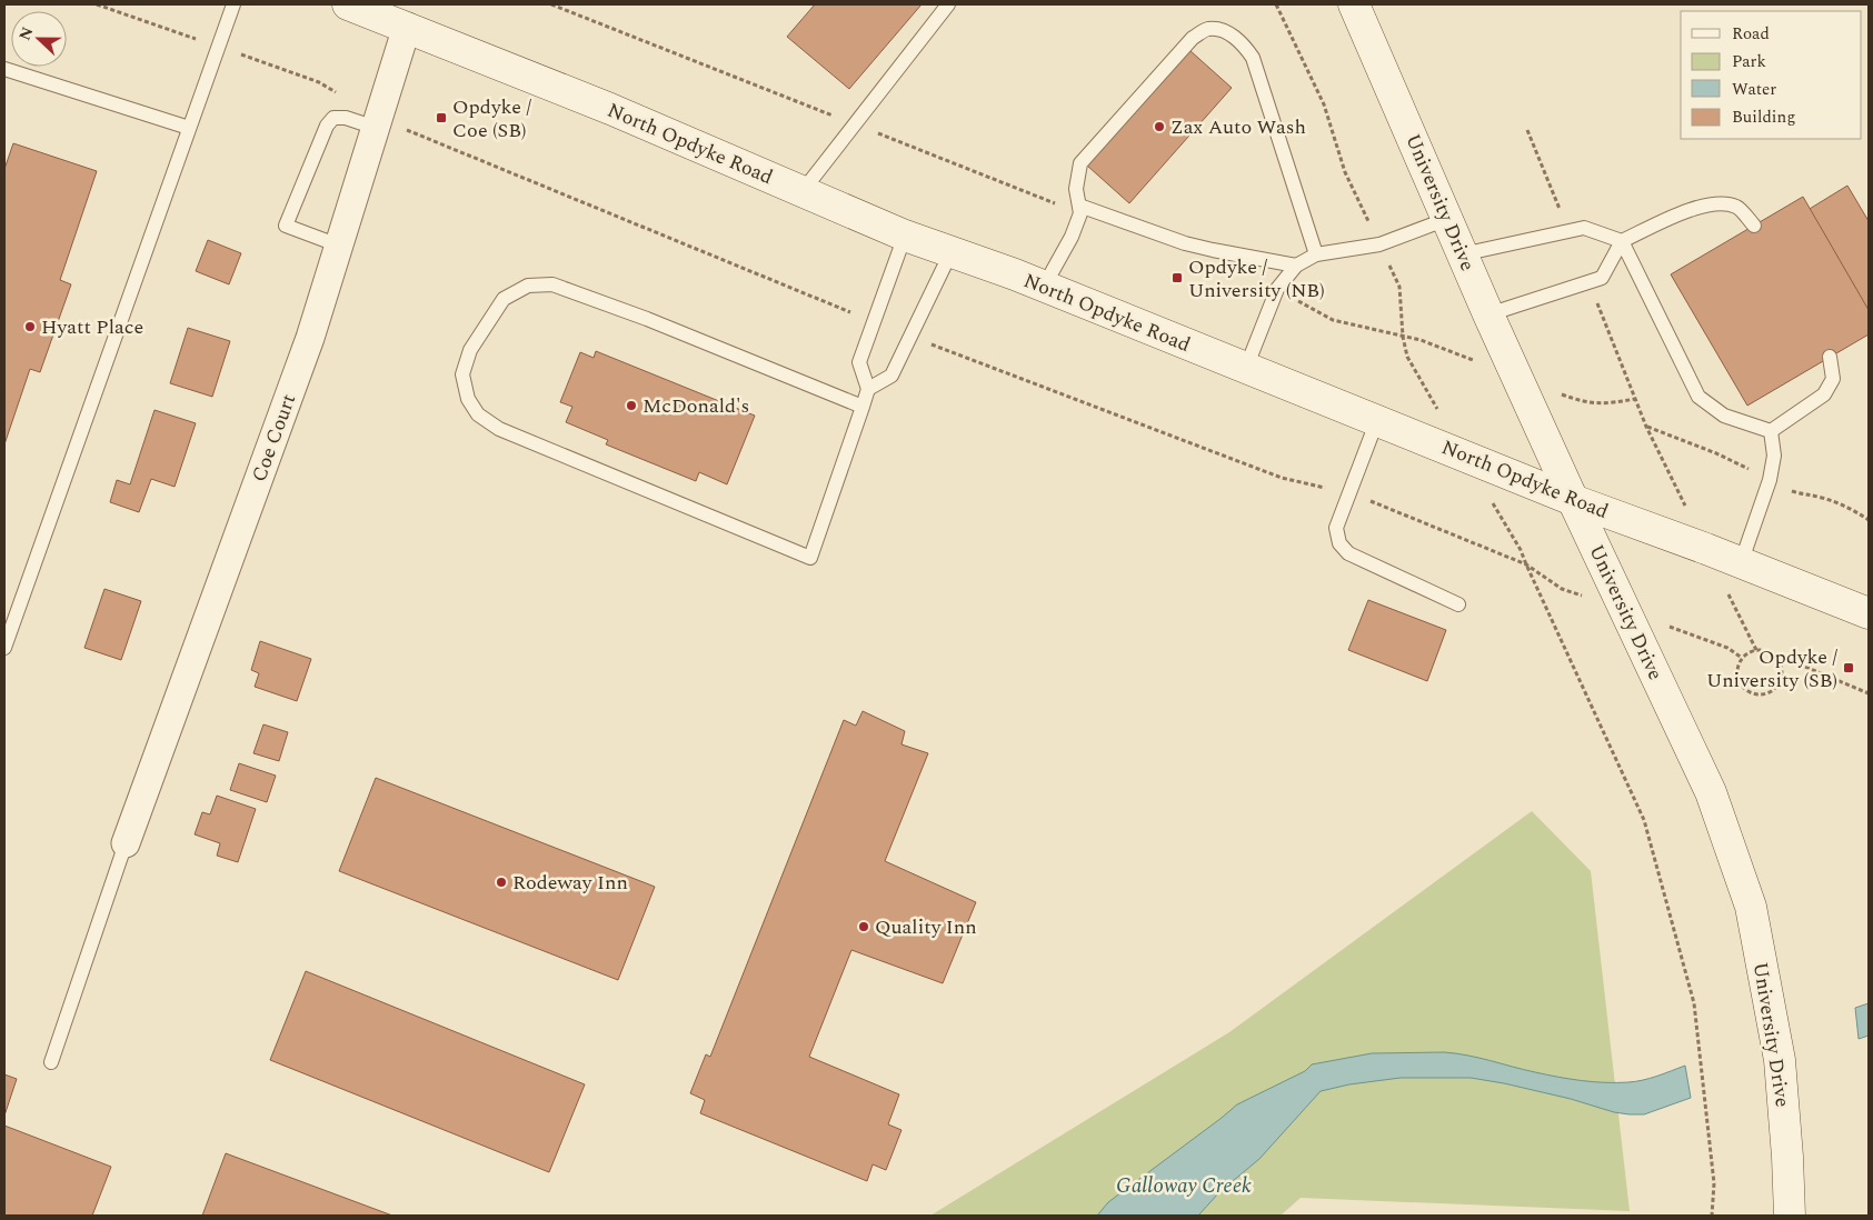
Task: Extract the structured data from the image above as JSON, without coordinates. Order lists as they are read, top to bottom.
{
  "streets": {
    "main road": ["North Opdyke Road", "University Drive"],
    "street": ["Coe Court"]
  },
  "crossings": [
    ["North Opdyke Road", "University Drive"],
    ["North Opdyke Road", "Coe Court"]
  ],
  "water": ["Galloway Creek"],
  "places": {
    "transit": ["Opdyke / Coe (SB)", "Opdyke / University (NB)", "Opdyke / University (SB)"],
    "other": [
      "Zax Auto Wash",
      "Hyatt Place",
      "McDonald's",
      "Rodeway Inn",
      "Quality Inn"
    ]
  },
  "legend": [
    "Road",
    "Park",
    "Water",
    "Building"
  ],
  "north": "left"
}
